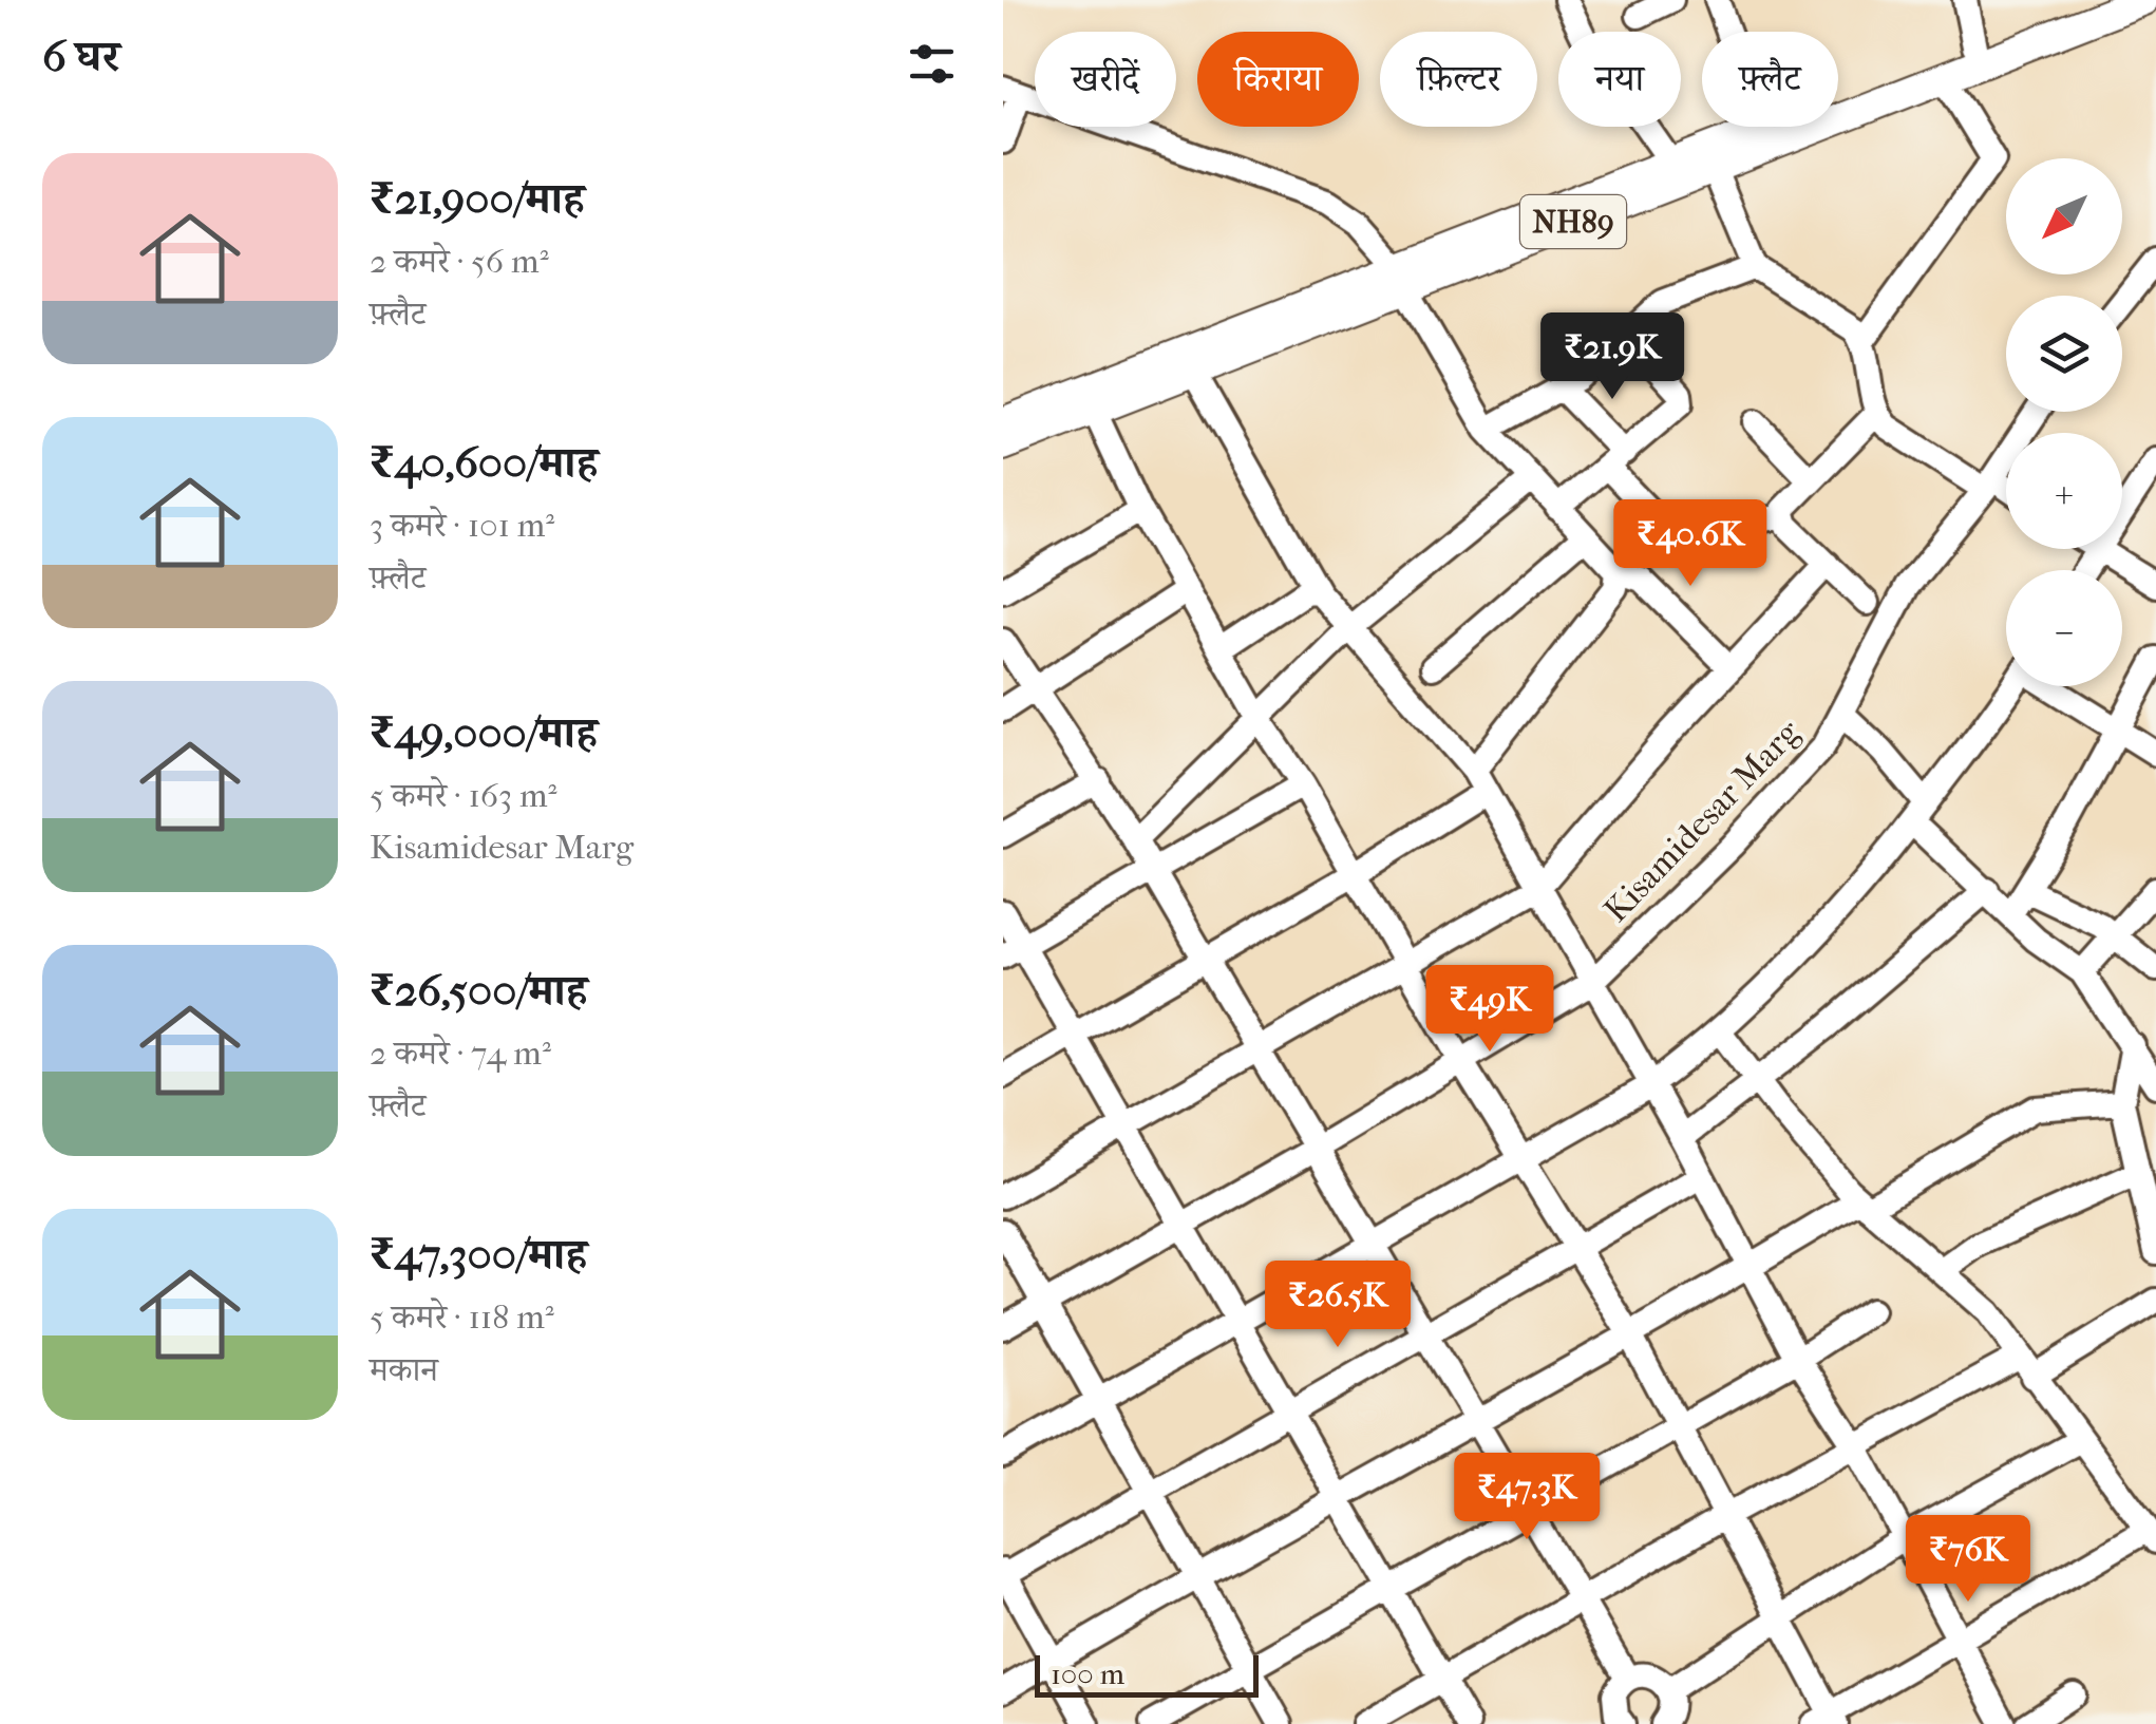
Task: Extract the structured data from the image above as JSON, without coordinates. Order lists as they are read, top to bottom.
{
  "streets": {
    "main road": ["NH89"],
    "street": ["Kisamidesar Marg"]
  },
  "scale_bar": "100 m",
  "north": "bottom left",
  "page": {
    "heading": "6 घर",
    "chip": [
      "खरीदें",
      "किराया",
      "फ़िल्टर",
      "नया",
      "फ़्लैट"
    ],
    "list": [
      {
        "name": "₹21,900/माह",
        "note": "2 कमरे · 56 m² · फ़्लैट"
      },
      {
        "name": "₹40,600/माह",
        "note": "3 कमरे · 101 m² · फ़्लैट"
      },
      {
        "name": "₹49,000/माह",
        "note": "5 कमरे · 163 m² · Kisamidesar Marg"
      },
      {
        "name": "₹26,500/माह",
        "note": "2 कमरे · 74 m² · फ़्लैट"
      },
      {
        "name": "₹47,300/माह",
        "note": "5 कमरे · 118 m² · मकान"
      }
    ],
    "map_buttons": ["+", "−"],
    "price": [
      "₹21.9K",
      "₹40.6K",
      "₹49K",
      "₹26.5K",
      "₹47.3K",
      "₹76K"
    ],
    "scale": "100 m"
  }
}
